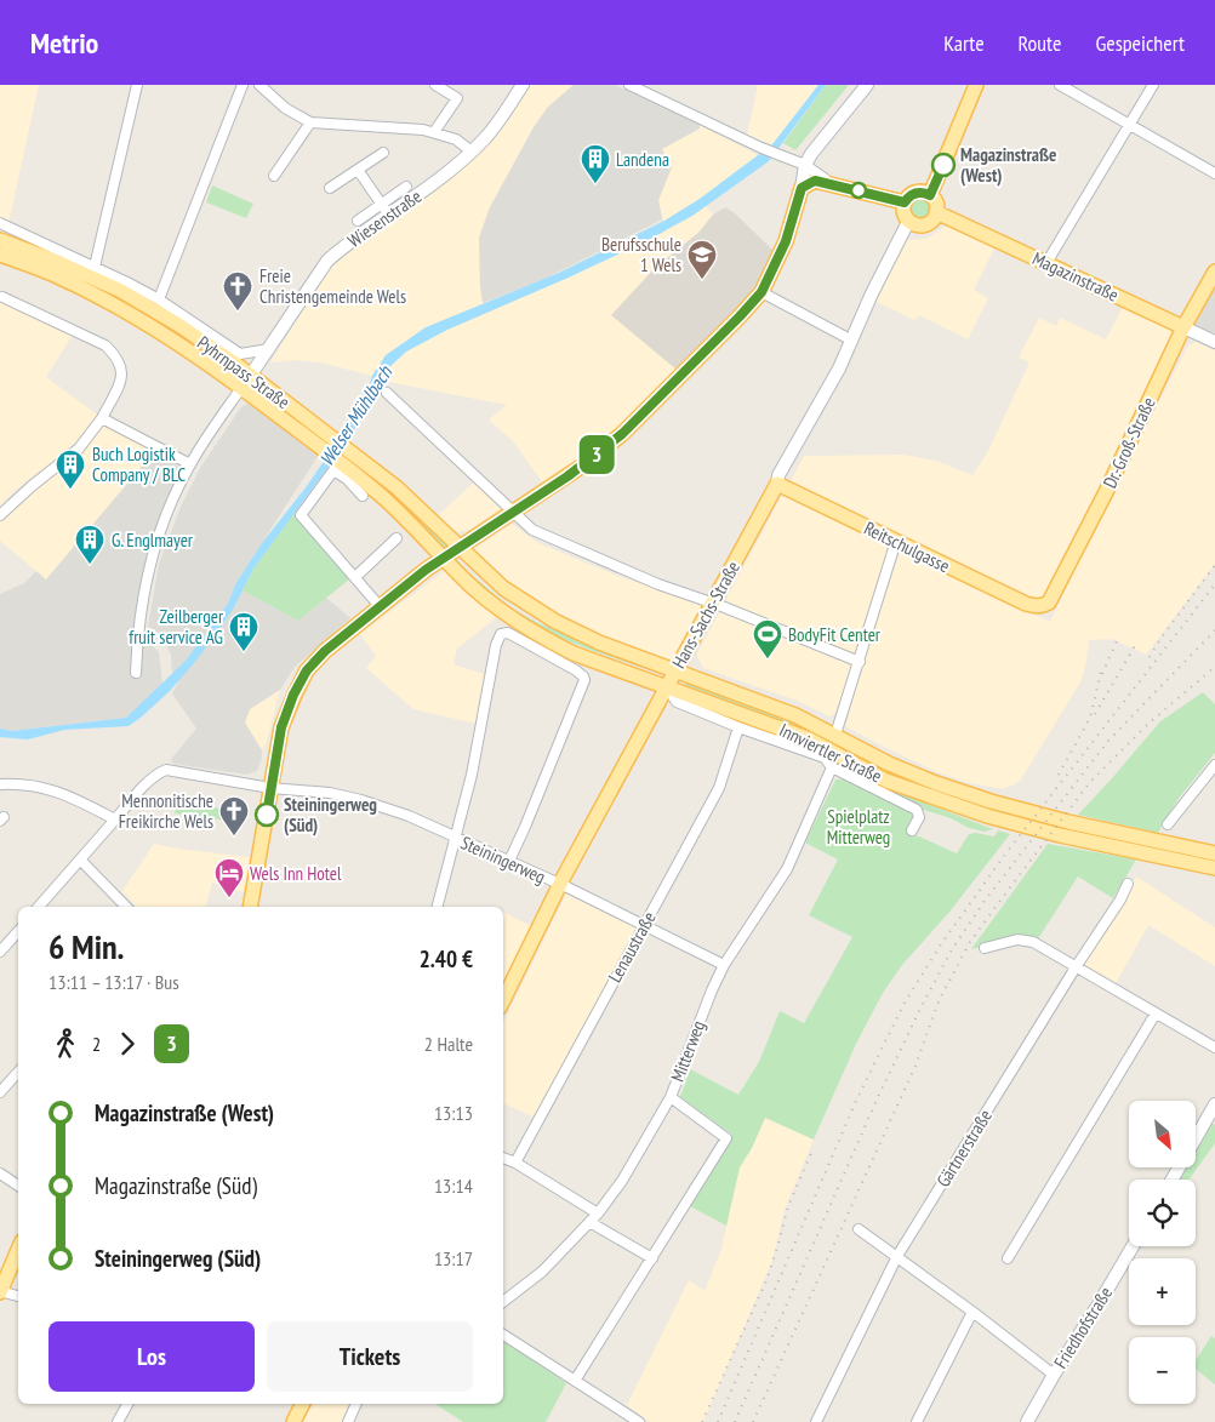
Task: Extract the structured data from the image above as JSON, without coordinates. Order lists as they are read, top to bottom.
{
  "streets": {
    "main road": [
      "Magazinstraße",
      "Pyhrnpass Straße",
      "Dr.-Groß-Straße",
      "Reitschulgasse",
      "Hans-Sachs-Straße",
      "Innviertler Straße"
    ],
    "street": [
      "Wiesenstraße",
      "Steiningerweg",
      "Lenaustraße",
      "Mitterweg",
      "Gärtnerstraße",
      "Friedhofstraße"
    ]
  },
  "crossings": [
    ["Wiesenstraße", "Pyhrnpass Straße"],
    ["Magazinstraße", "Dr.-Groß-Straße"],
    ["Magazinstraße", "Hans-Sachs-Straße"],
    ["Pyhrnpass Straße", "Innviertler Straße"],
    ["Dr.-Groß-Straße", "Reitschulgasse"],
    ["Reitschulgasse", "Hans-Sachs-Straße"],
    ["Hans-Sachs-Straße", "Innviertler Straße"],
    ["Hans-Sachs-Straße", "Steiningerweg"],
    ["Steiningerweg", "Lenaustraße"],
    ["Steiningerweg", "Mitterweg"]
  ],
  "water": ["Welser Mühlbach"],
  "parks": ["Spielplatz Mitterweg"],
  "places": {
    "other": ["Magazinstraße (West)", "Steiningerweg (Süd)"],
    "building": [
      "Landena",
      "Buch Logistik Company / BLC",
      "G. Englmayer",
      "Zeilberger fruit service AG"
    ],
    "school or university": ["Berufsschule 1 Wels"],
    "church": ["Freie Christengemeinde Wels", "Mennonitische Freikirche Wels"],
    "sports": ["BodyFit Center"],
    "hotel": ["Wels Inn Hotel"]
  },
  "lines": ["bus line 3"],
  "north": "bottom right",
  "page": {
    "header": "Metrio",
    "nav": ["Karte", "Route", "Gespeichert"],
    "on_map": "3",
    "heading": ["6 Min.", "13:11 – 13:17 · Bus", "2.40 €"],
    "legs": ["2", "3", "2 Halte"],
    "list": [
      {
        "name": "Magazinstraße (West)",
        "value": "13:13"
      },
      {
        "name": "Magazinstraße (Süd)",
        "value": "13:14"
      },
      {
        "name": "Steiningerweg (Süd)",
        "value": "13:17"
      }
    ],
    "map_buttons": ["+", "−"],
    "buttons": ["Los", "Tickets"]
  }
}
